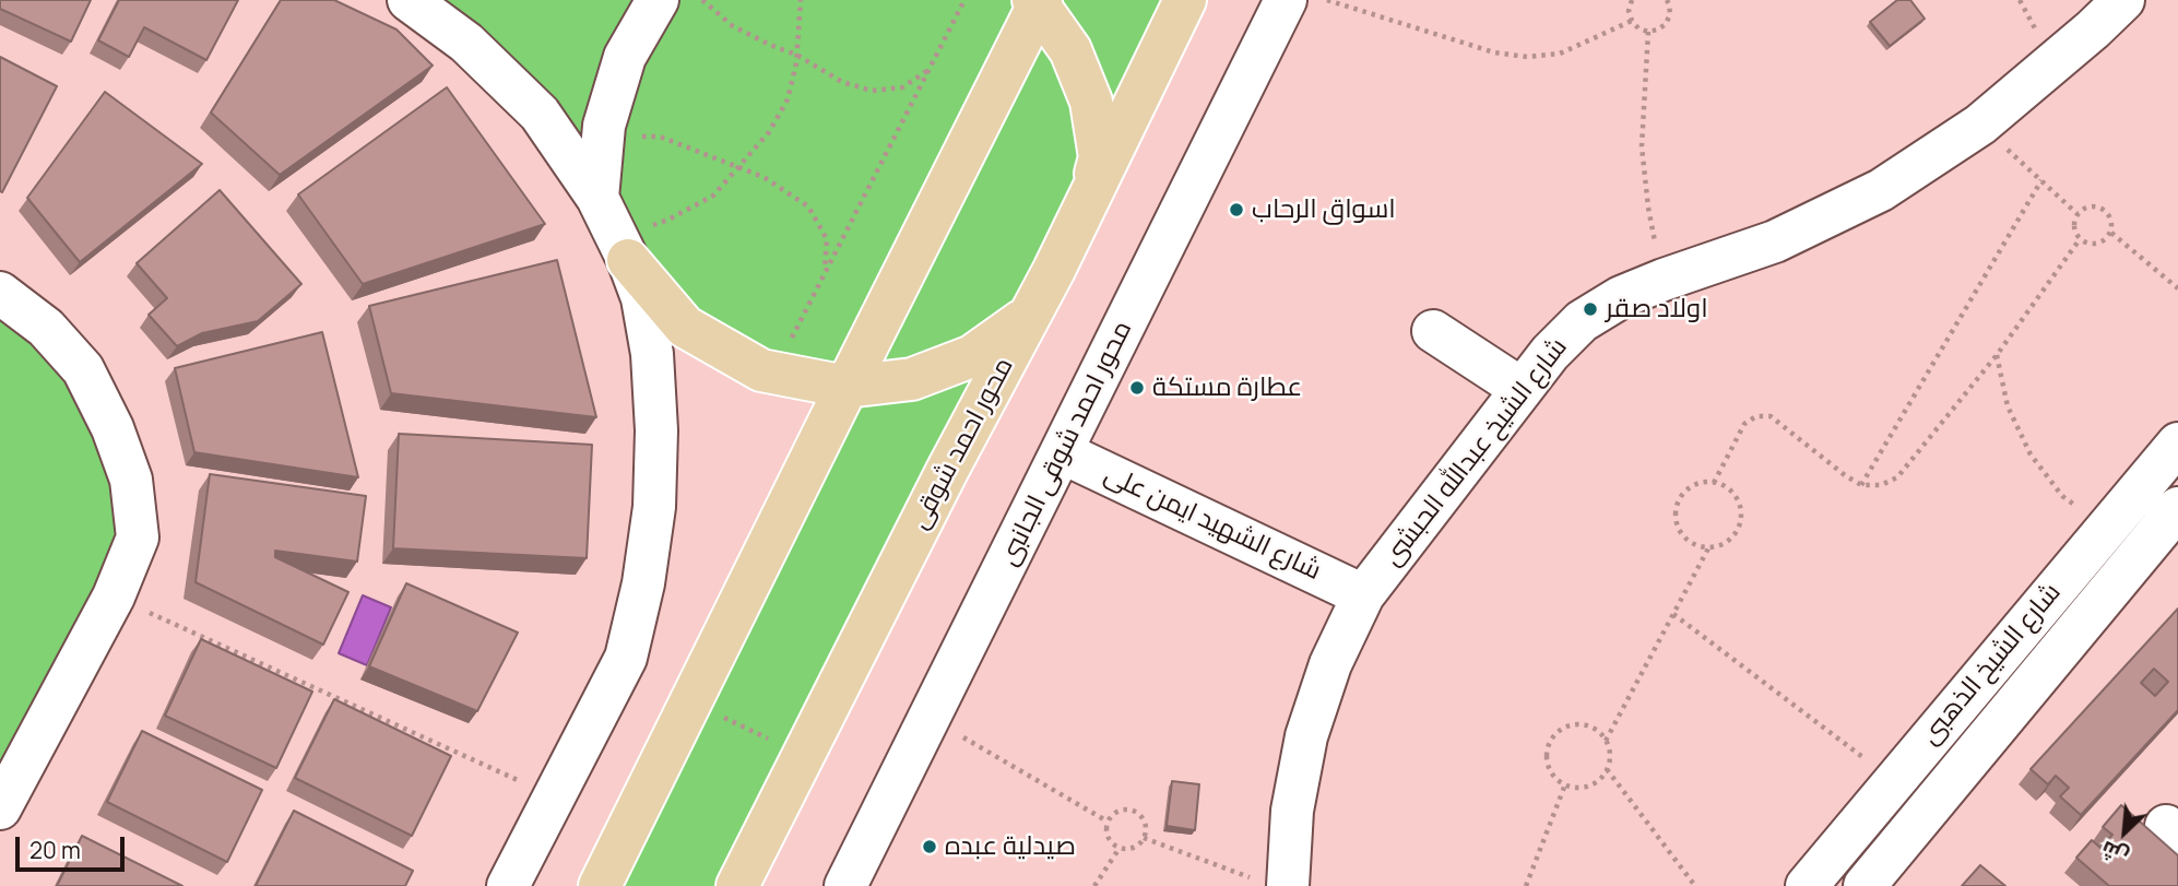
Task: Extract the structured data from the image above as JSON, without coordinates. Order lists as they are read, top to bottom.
{
  "streets": {
    "main road": ["محور احمد شوقى"],
    "street": [
      "محور احمد شوقى الجانبى",
      "شارع الشيخ عبدالله الحبشى",
      "شارع الشهيد ايمن على",
      "شارع الشيخ الذهبى"
    ]
  },
  "crossings": [
    ["محور احمد شوقى الجانبى", "شارع الشهيد ايمن على"],
    ["شارع الشيخ عبدالله الحبشى", "شارع الشهيد ايمن على"]
  ],
  "places": [
    "اسواق الرحاب",
    "اولاد صقر",
    "عطارة مستكة",
    "صيدلية عبده"
  ],
  "scale_bar": "20 m",
  "north": "bottom left"
}
